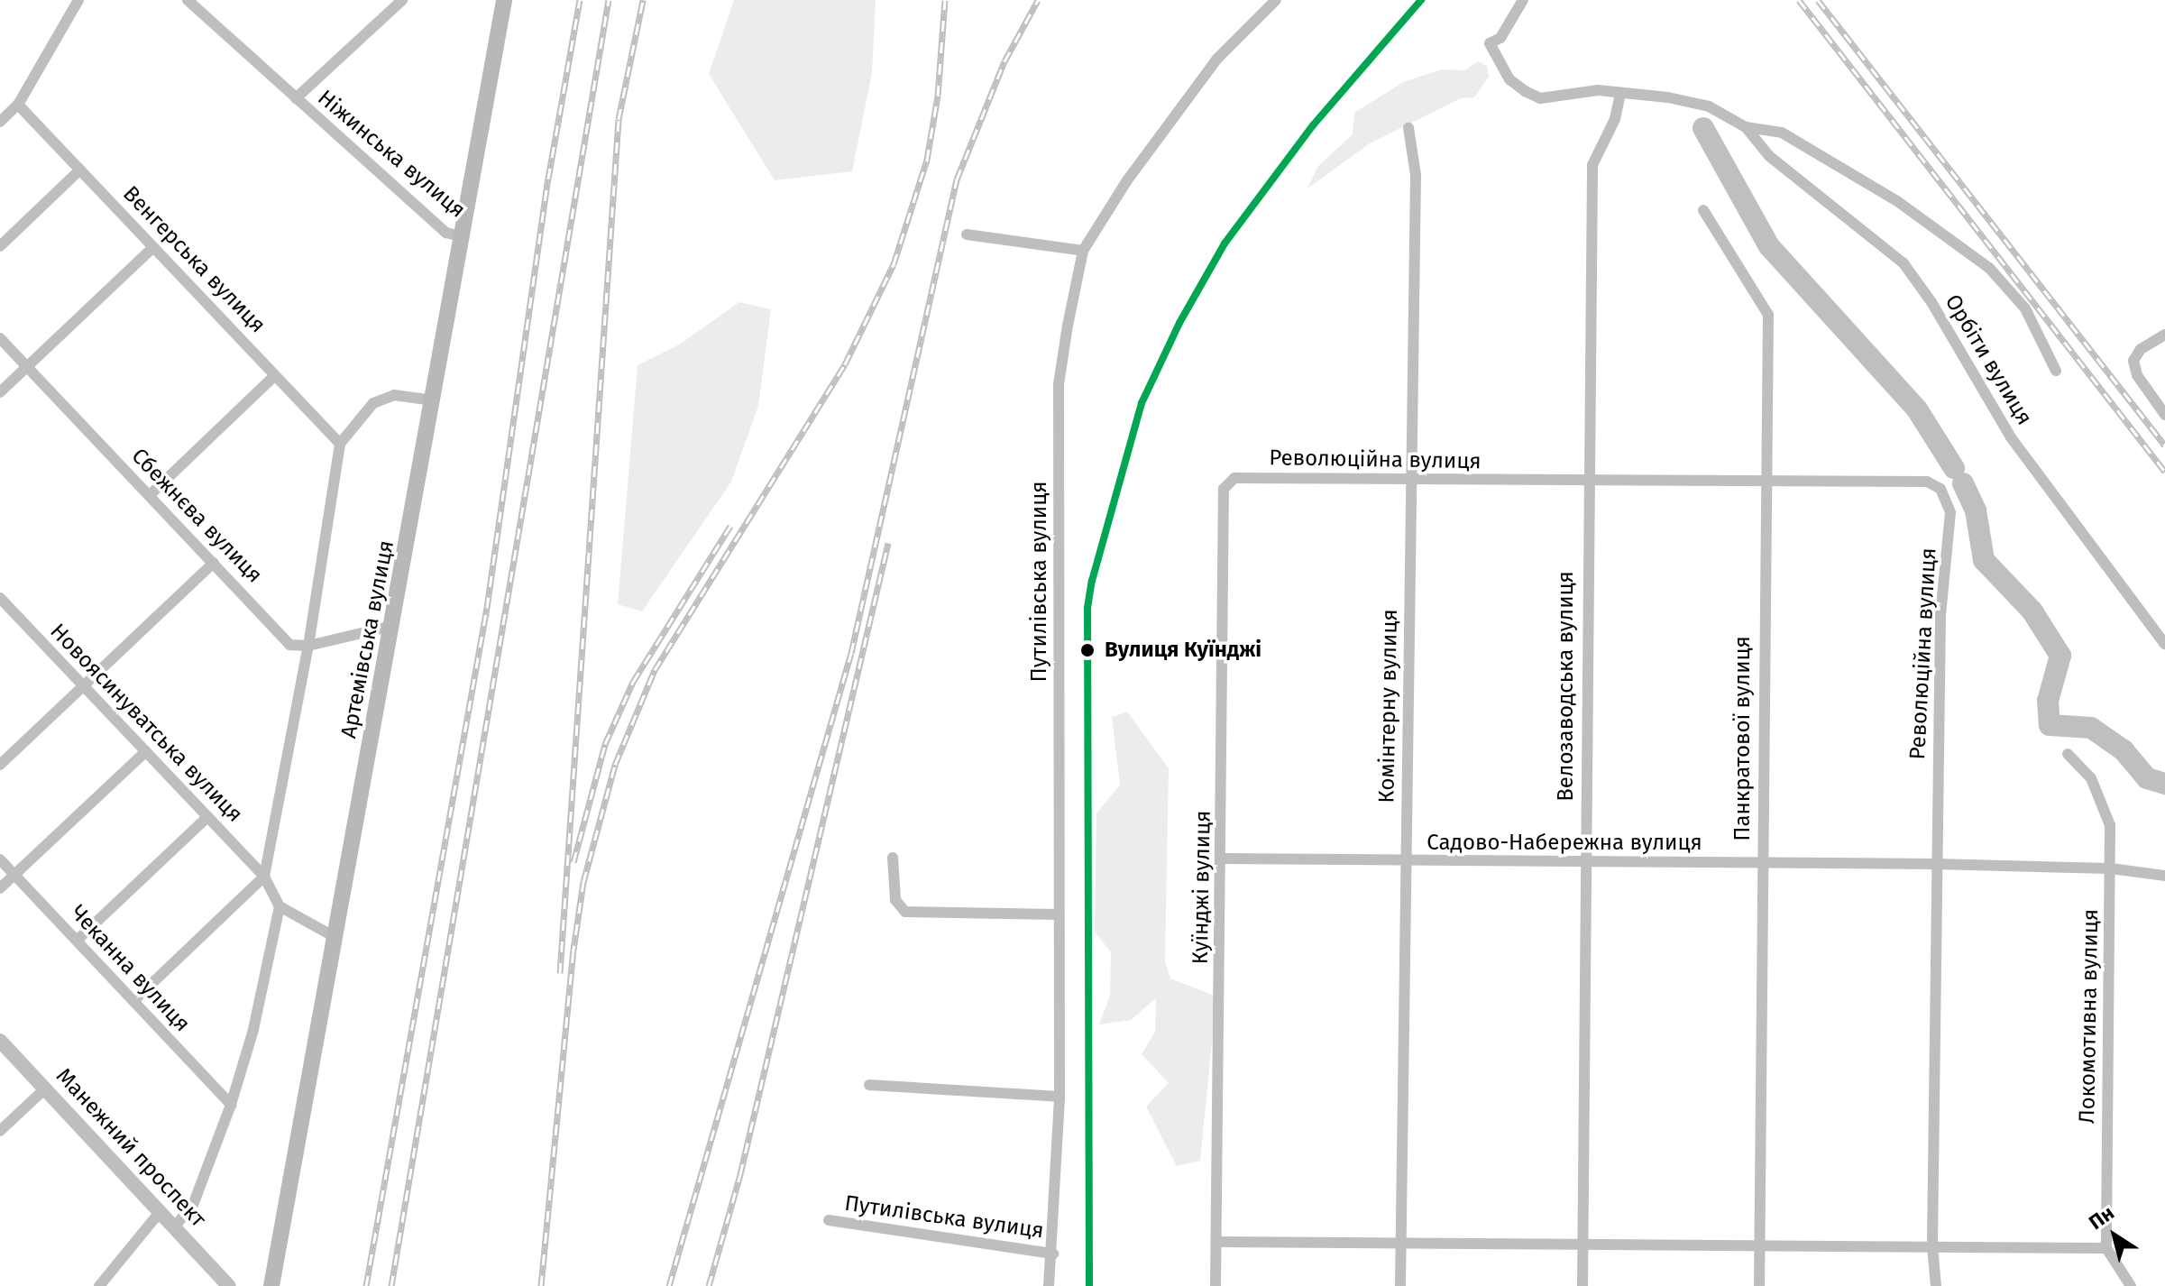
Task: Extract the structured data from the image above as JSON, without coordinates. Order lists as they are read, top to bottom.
{
  "streets": {
    "main road": ["Артемівська вулиця"],
    "street": [
      "Ніжинська вулиця",
      "Венгерська вулиця",
      "Орбіти вулиця",
      "Революційна вулиця",
      "Сбежнєва вулиця",
      "Путилівська вулиця",
      "Велозаводська вулиця",
      "Комінтерну вулиця",
      "Новоясинуватська вулиця",
      "Панкратової вулиця",
      "Садово-Набережна вулиця",
      "Куїнджі вулиця",
      "Чеканна вулиця",
      "Локомотивна вулиця",
      "Манежний проспект"
    ]
  },
  "crossings": [
    ["Ніжинська вулиця", "Артемівська вулиця"],
    ["Революційна вулиця", "Велозаводська вулиця"],
    ["Революційна вулиця", "Комінтерну вулиця"],
    ["Революційна вулиця", "Панкратової вулиця"],
    ["Революційна вулиця", "Садово-Набережна вулиця"],
    ["Революційна вулиця", "Куїнджі вулиця"],
    ["Велозаводська вулиця", "Садово-Набережна вулиця"],
    ["Комінтерну вулиця", "Садово-Набережна вулиця"],
    ["Панкратової вулиця", "Садово-Набережна вулиця"],
    ["Садово-Набережна вулиця", "Куїнджі вулиця"],
    ["Садово-Набережна вулиця", "Локомотивна вулиця"]
  ],
  "places": ["Вулиця Куїнджі"],
  "north": "top left"
}
